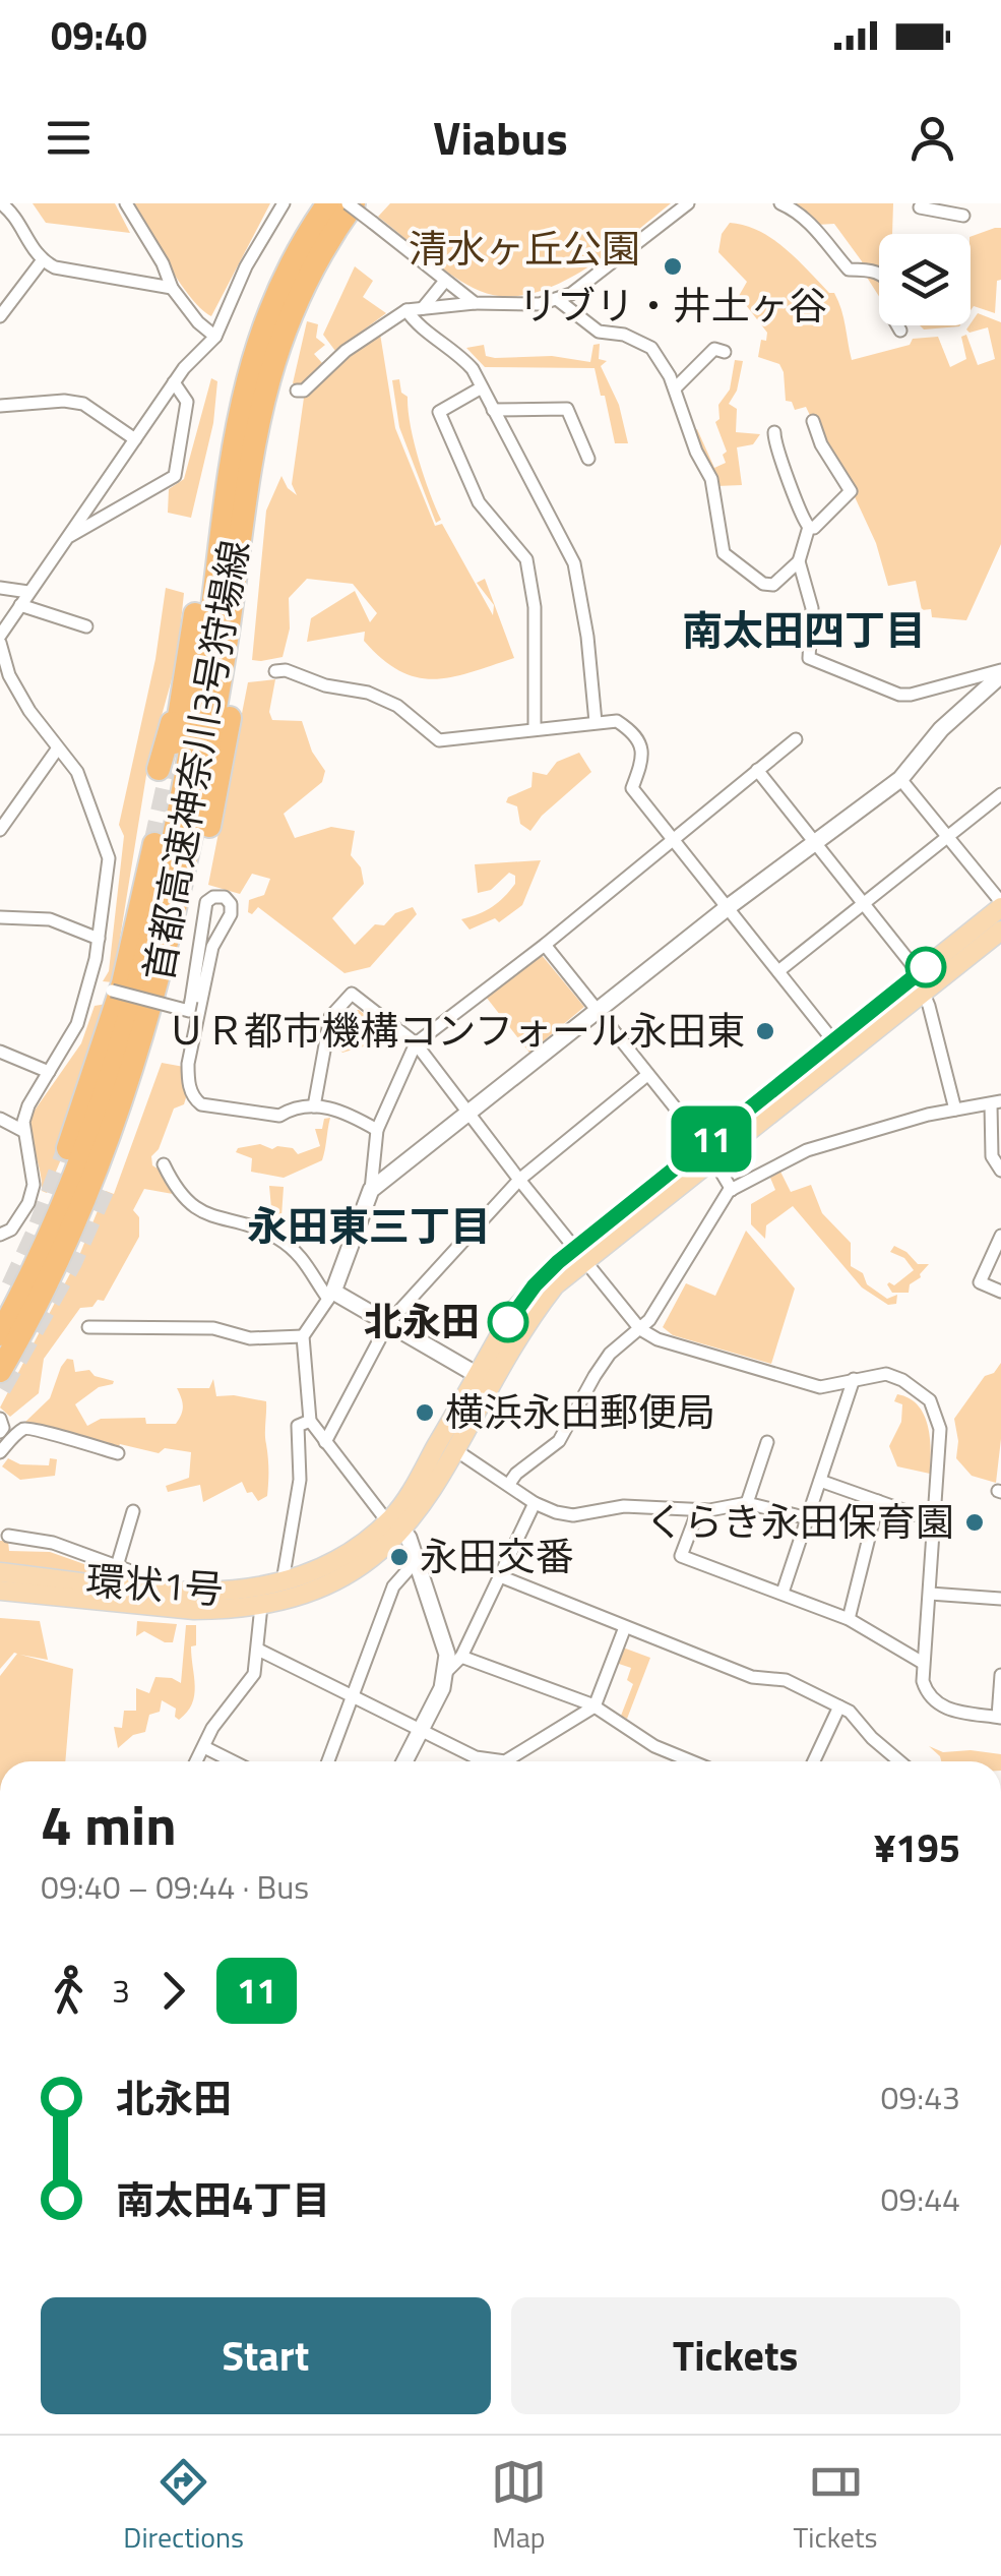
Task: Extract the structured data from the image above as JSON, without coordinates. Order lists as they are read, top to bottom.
{
  "streets": {
    "highway": ["首都高速神奈川3号狩場線"],
    "main road": ["環状1号"]
  },
  "districts": ["南太田四丁目", "永田東三丁目"],
  "parks": ["清水ヶ丘公園"],
  "places": [
    "リブリ・井土ヶ谷",
    "ＵＲ都市機構コンフォール永田東",
    "北永田",
    "横浜永田郵便局",
    "くらき永田保育園",
    "永田交番"
  ],
  "lines": ["bus line 11"],
  "page": {
    "status": "09:40",
    "header": "Viabus",
    "on_map": "11",
    "heading": ["4 min", "09:40 – 09:44 · Bus", "¥195"],
    "legs": ["3", "11"],
    "list": [
      {
        "name": "北永田",
        "value": "09:43"
      },
      {
        "name": "南太田4丁目",
        "value": "09:44"
      }
    ],
    "buttons": ["Start", "Tickets"],
    "tabs": ["Directions", "Map", "Tickets"]
  }
}
